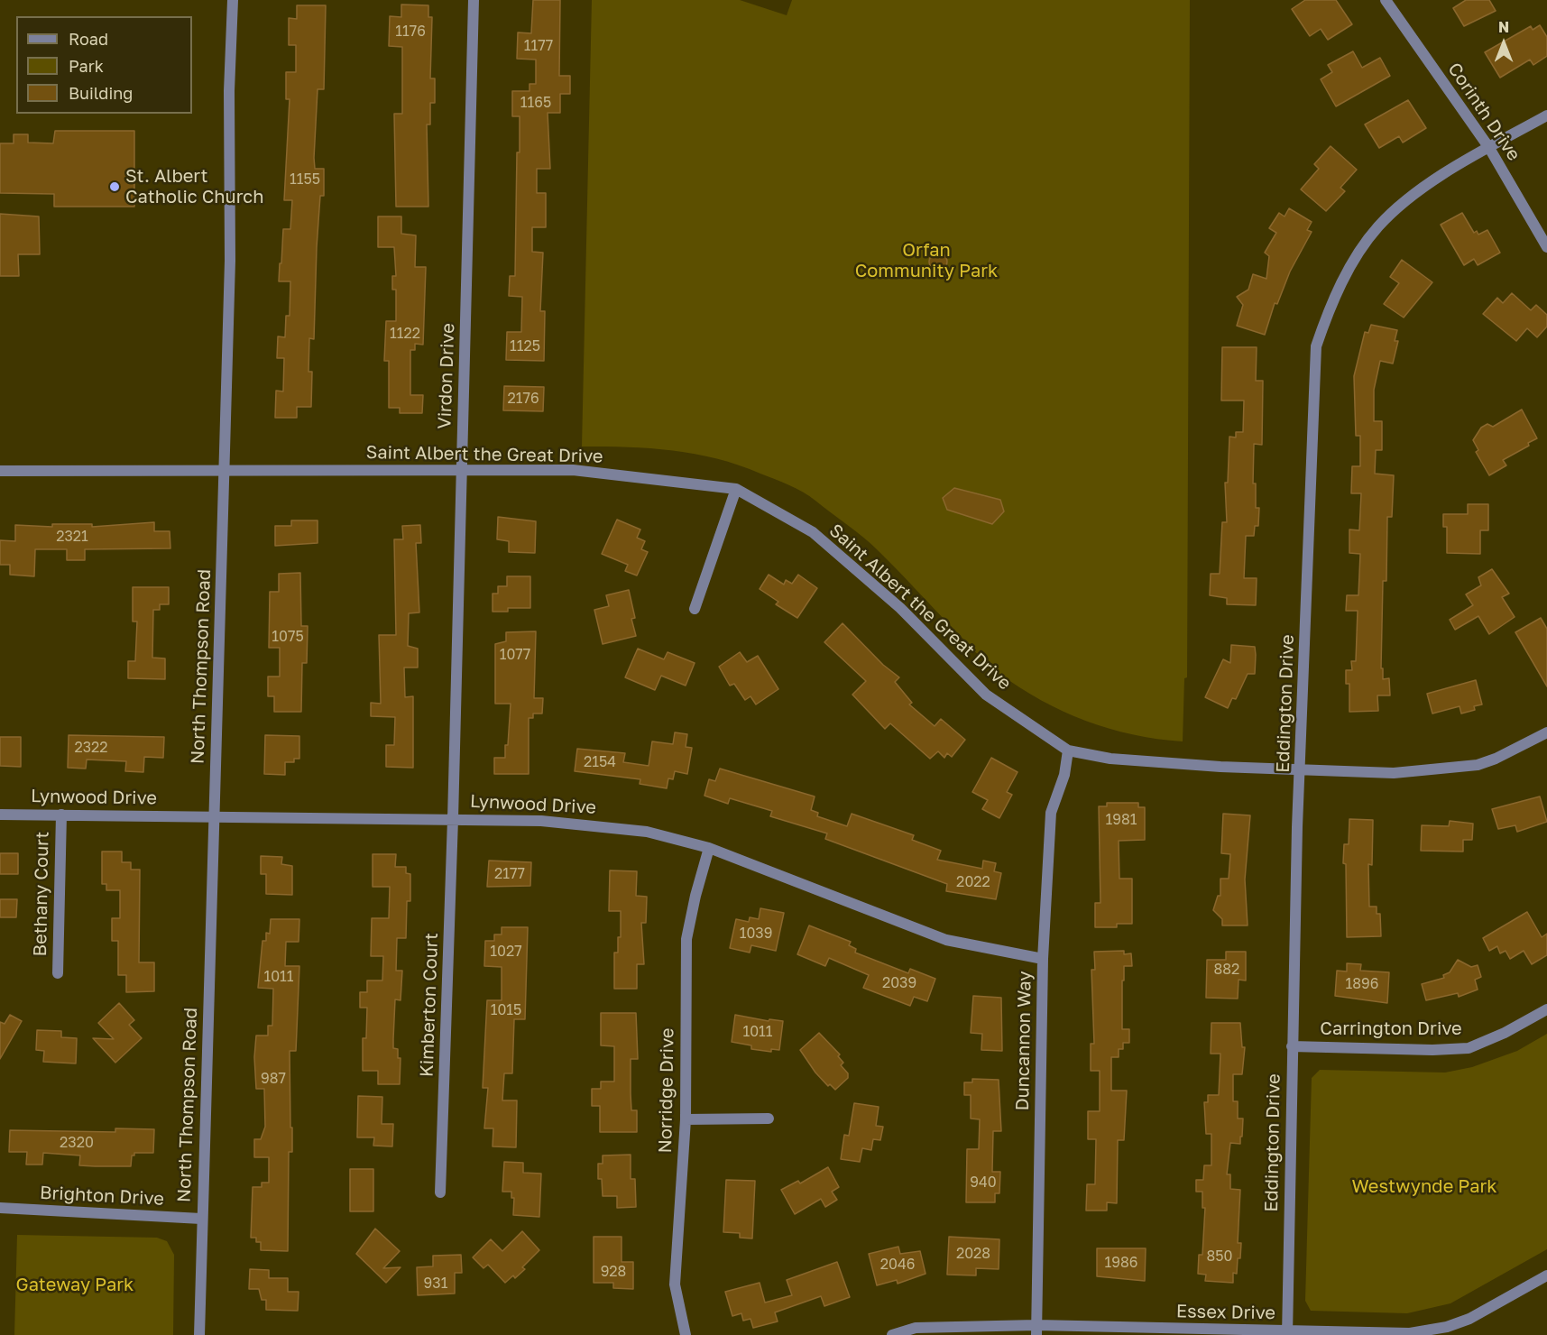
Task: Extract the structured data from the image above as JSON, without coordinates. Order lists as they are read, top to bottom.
{
  "streets": {
    "street": [
      "Corinth Drive",
      "Virdon Drive",
      "Saint Albert the Great Drive",
      "North Thompson Road",
      "Eddington Drive",
      "Lynwood Drive",
      "Bethany Court",
      "Kimberton Court",
      "Carrington Drive",
      "Duncannon Way",
      "Norridge Drive",
      "Brighton Drive",
      "Essex Drive"
    ]
  },
  "crossings": [
    ["Corinth Drive", "Eddington Drive"],
    ["Virdon Drive", "Saint Albert the Great Drive"],
    ["Virdon Drive", "Lynwood Drive"],
    ["Virdon Drive", "Kimberton Court"],
    ["Saint Albert the Great Drive", "North Thompson Road"],
    ["Saint Albert the Great Drive", "Eddington Drive"],
    ["Saint Albert the Great Drive", "Duncannon Way"],
    ["North Thompson Road", "Lynwood Drive"],
    ["North Thompson Road", "Brighton Drive"],
    ["Eddington Drive", "Carrington Drive"],
    ["Eddington Drive", "Essex Drive"],
    ["Lynwood Drive", "Bethany Court"],
    ["Lynwood Drive", "Kimberton Court"],
    ["Lynwood Drive", "Duncannon Way"],
    ["Lynwood Drive", "Norridge Drive"],
    ["Duncannon Way", "Essex Drive"]
  ],
  "parks": ["Orfan Community Park", "Westwynde Park", "Gateway Park"],
  "places": ["St. Albert Catholic Church"],
  "house_numbers": [
    "1176",
    "1177",
    "1165",
    "1155",
    "1122",
    "1125",
    "2176",
    "2321",
    "1075",
    "1077",
    "2322",
    "2154",
    "1981",
    "2177",
    "2022",
    "1039",
    "1027",
    "882",
    "1011",
    "2039",
    "1896",
    "1015",
    "1011",
    "987",
    "2320",
    "940",
    "2028",
    "850",
    "1986",
    "2046",
    "928",
    "931"
  ],
  "legend": ["Road", "Park", "Building"],
  "north": "top"
}
